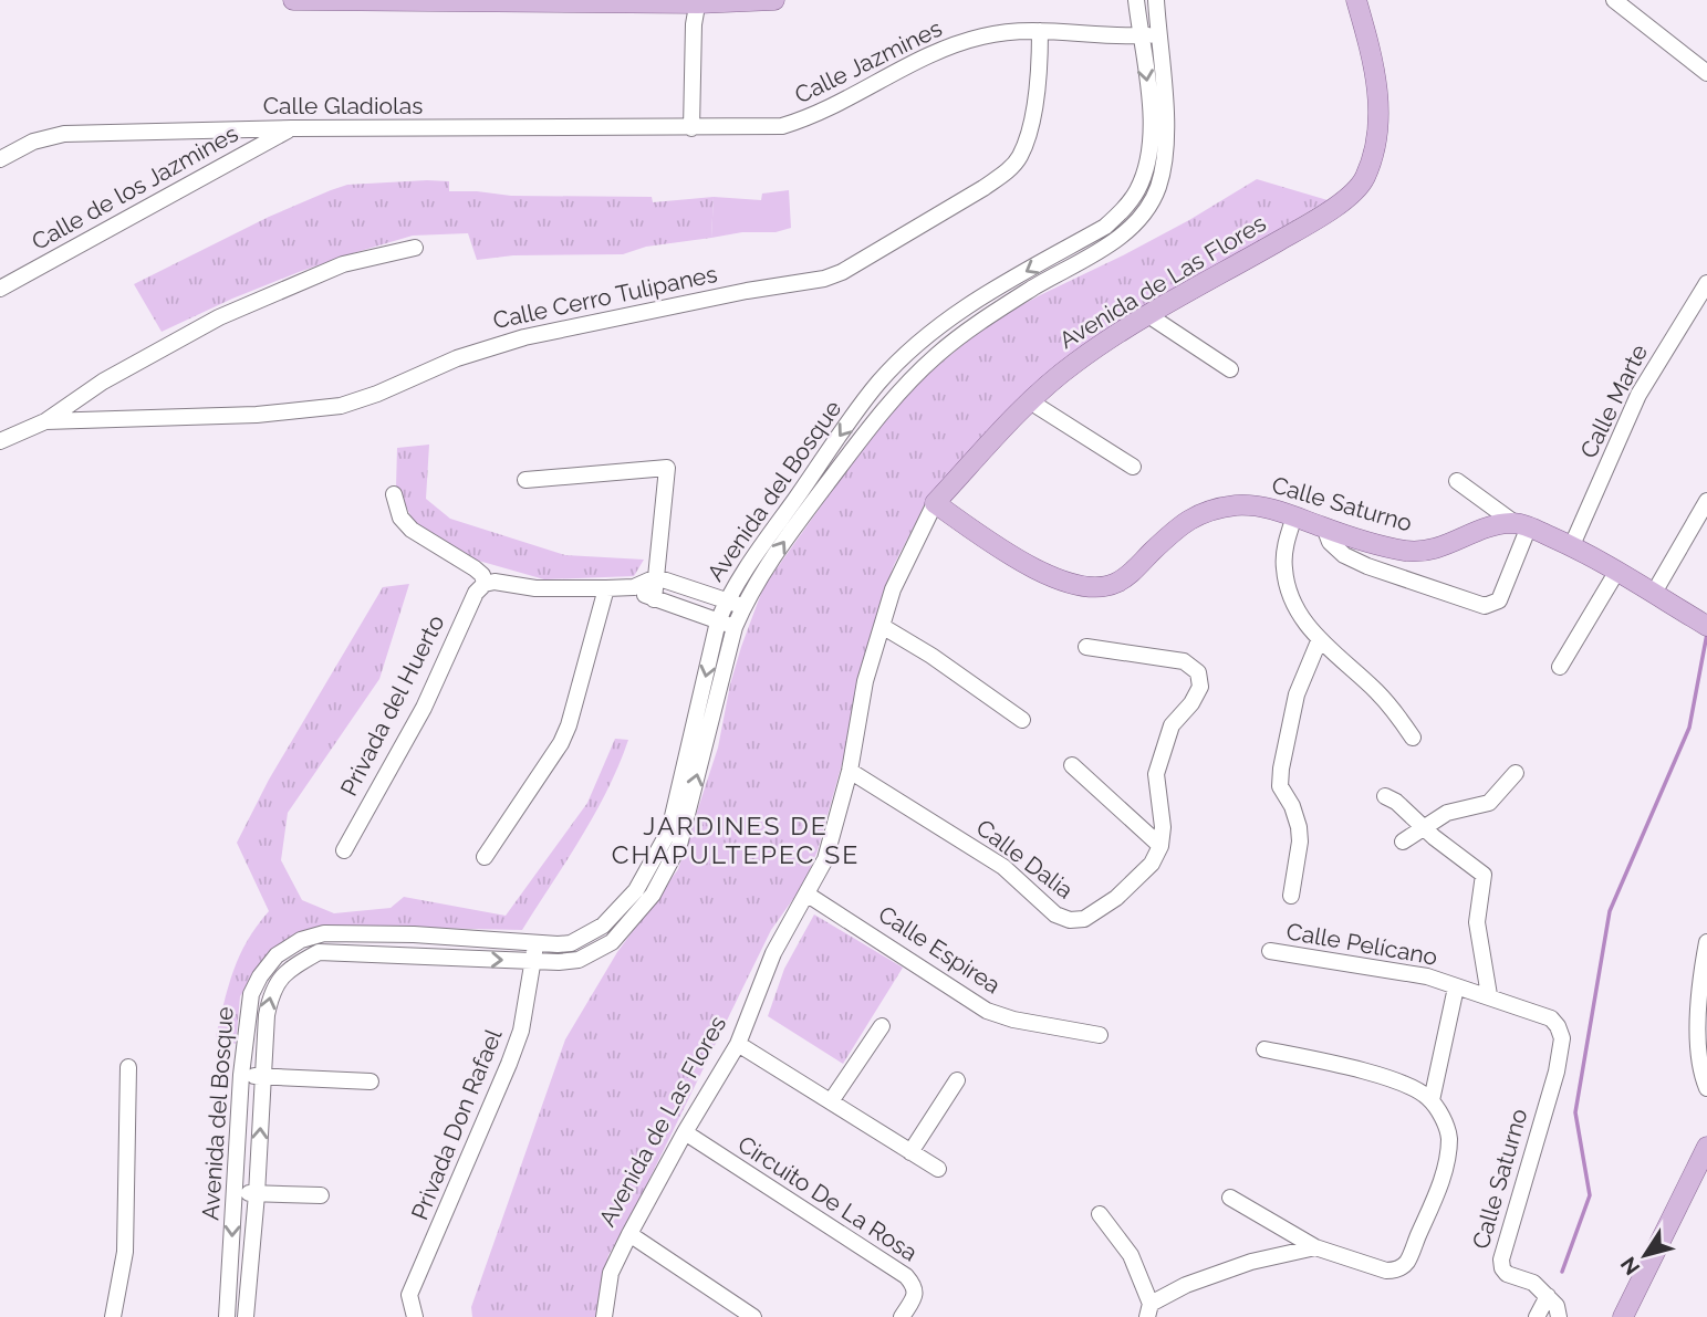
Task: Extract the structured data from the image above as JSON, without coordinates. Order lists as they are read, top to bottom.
{
  "streets": {
    "main road": ["Avenida de Las Flores", "Calle Saturno"],
    "street": [
      "Calle Jazmines",
      "Calle Gladiolas",
      "Calle de los Jazmines",
      "Calle Cerro Tulipanes",
      "Calle Marte",
      "Avenida del Bosque",
      "Privada del Huerto",
      "Calle Dalia",
      "Calle Pelícano",
      "Calle Espirea",
      "Privada Don Rafael",
      "Circuito De La Rosa"
    ]
  },
  "crossings": [
    ["Calle Jazmines", "Calle Gladiolas"],
    ["Calle Jazmines", "Calle Cerro Tulipanes"],
    ["Calle Jazmines", "Avenida del Bosque"],
    ["Calle Gladiolas", "Calle de los Jazmines"],
    ["Avenida de Las Flores", "Calle Saturno"],
    ["Avenida de Las Flores", "Calle Dalia"],
    ["Avenida de Las Flores", "Calle Espirea"],
    ["Avenida de Las Flores", "Circuito De La Rosa"],
    ["Avenida del Bosque", "Privada Don Rafael"],
    ["Calle Saturno", "Calle Pelícano"]
  ],
  "districts": ["JARDINES DE CHAPULTEPEC SE"],
  "north": "bottom left"
}
